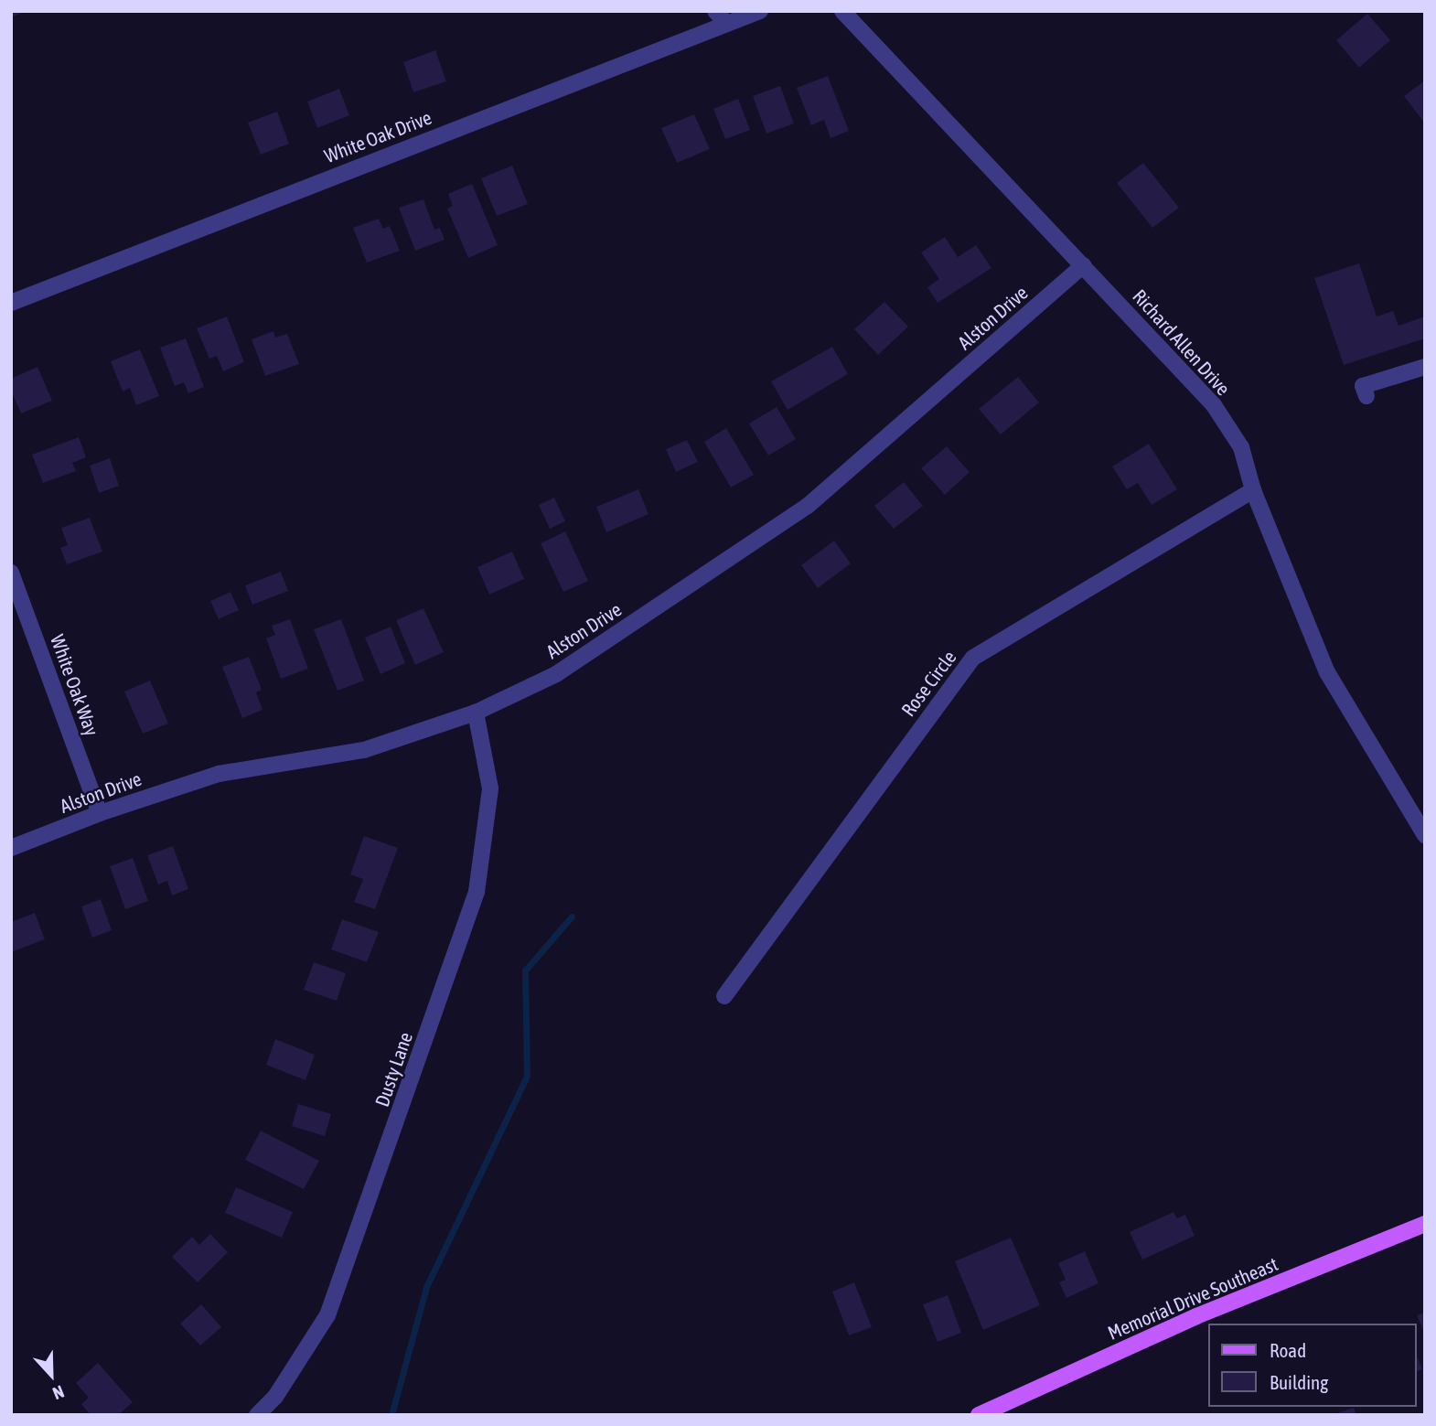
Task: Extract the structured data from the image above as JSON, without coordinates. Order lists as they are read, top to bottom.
{
  "streets": {
    "main road": ["Memorial Drive Southeast"],
    "street": [
      "White Oak Drive",
      "Alston Drive",
      "Richard Allen Drive",
      "Rose Circle",
      "White Oak Way",
      "Dusty Lane"
    ]
  },
  "crossings": [
    ["Alston Drive", "Richard Allen Drive"],
    ["Alston Drive", "White Oak Way"],
    ["Alston Drive", "Dusty Lane"],
    ["Richard Allen Drive", "Rose Circle"]
  ],
  "legend": ["Road", "Building"],
  "north": "bottom"
}
